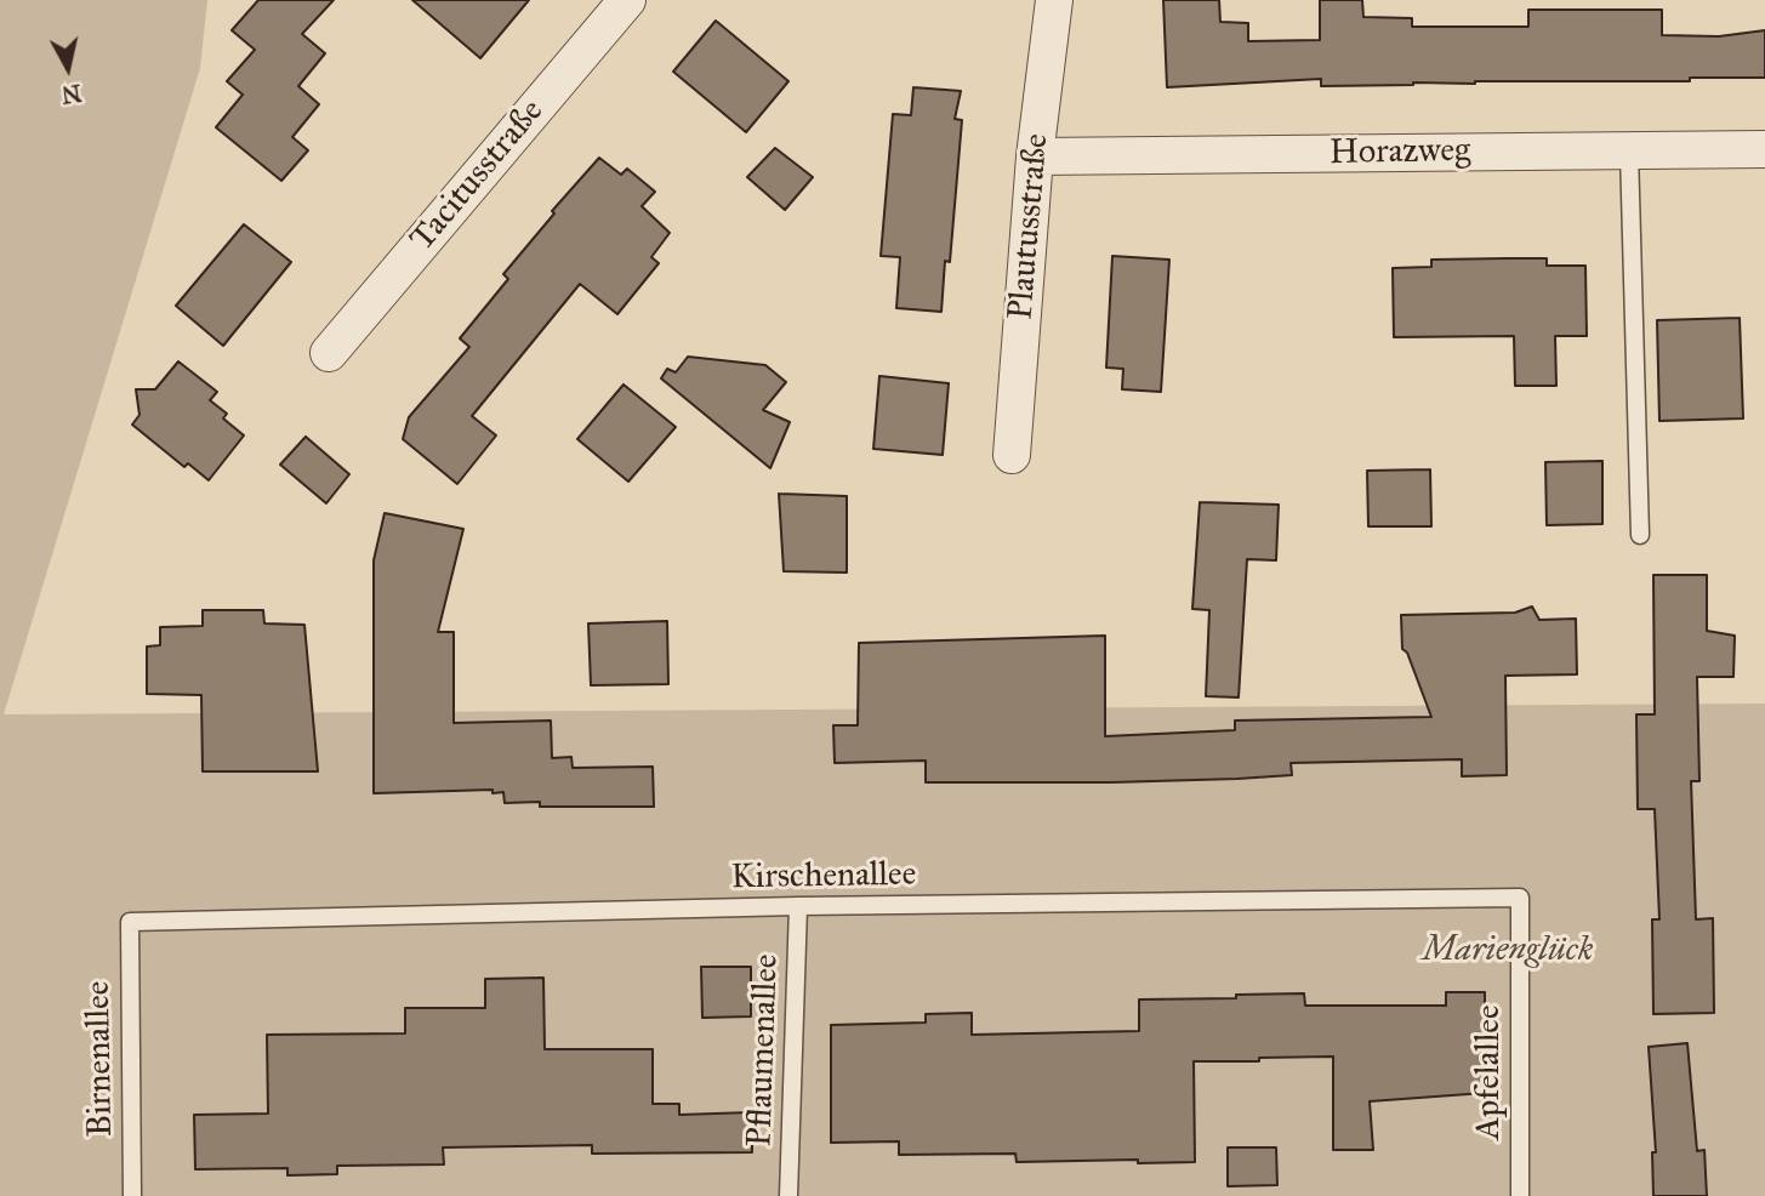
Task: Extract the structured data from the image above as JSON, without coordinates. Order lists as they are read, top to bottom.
{
  "streets": {
    "street": ["Horazweg", "Tacitusstraße", "Plautusstraße"],
    "lane": [
      "Kirschenallee",
      "Pflaumenallee",
      "Birnenallee",
      "Apfelallee"
    ]
  },
  "crossings": [
    ["Horazweg", "Plautusstraße"],
    ["Kirschenallee", "Pflaumenallee"],
    ["Kirschenallee", "Birnenallee"],
    ["Kirschenallee", "Apfelallee"]
  ],
  "parks": ["Marienglück"],
  "north": "bottom"
}
